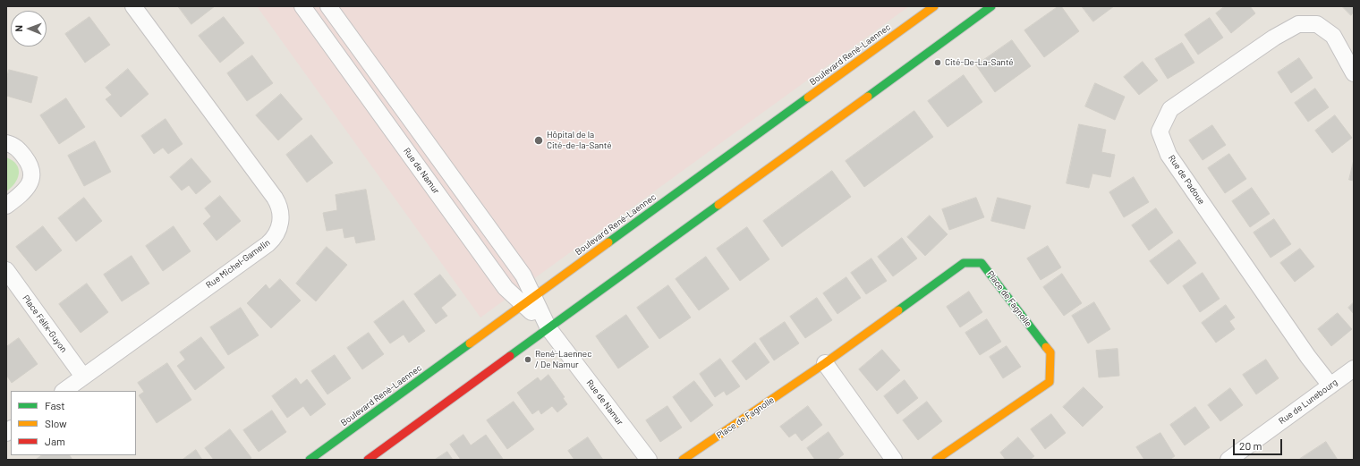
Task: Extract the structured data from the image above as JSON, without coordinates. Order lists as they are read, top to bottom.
{
  "streets": {
    "street": [
      "Boulevard René-Laennec",
      "Rue de Namur",
      "Rue de Padoue",
      "Rue Michel-Gamelin",
      "Place de Fagnolle",
      "Place Félix-Guyon",
      "Rue de Lunebourg"
    ]
  },
  "crossings": [
    ["Boulevard René-Laennec", "Rue de Namur"],
    ["Rue de Padoue", "Rue de Lunebourg"],
    ["Rue Michel-Gamelin", "Place Félix-Guyon"]
  ],
  "places": ["Cité-De-La-Santé", "Hôpital de la Cité-de-la-Santé", "René-Laennec / De Namur"],
  "legend": ["Fast", "Slow", "Jam"],
  "scale_bar": "20 m",
  "north": "left"
}
